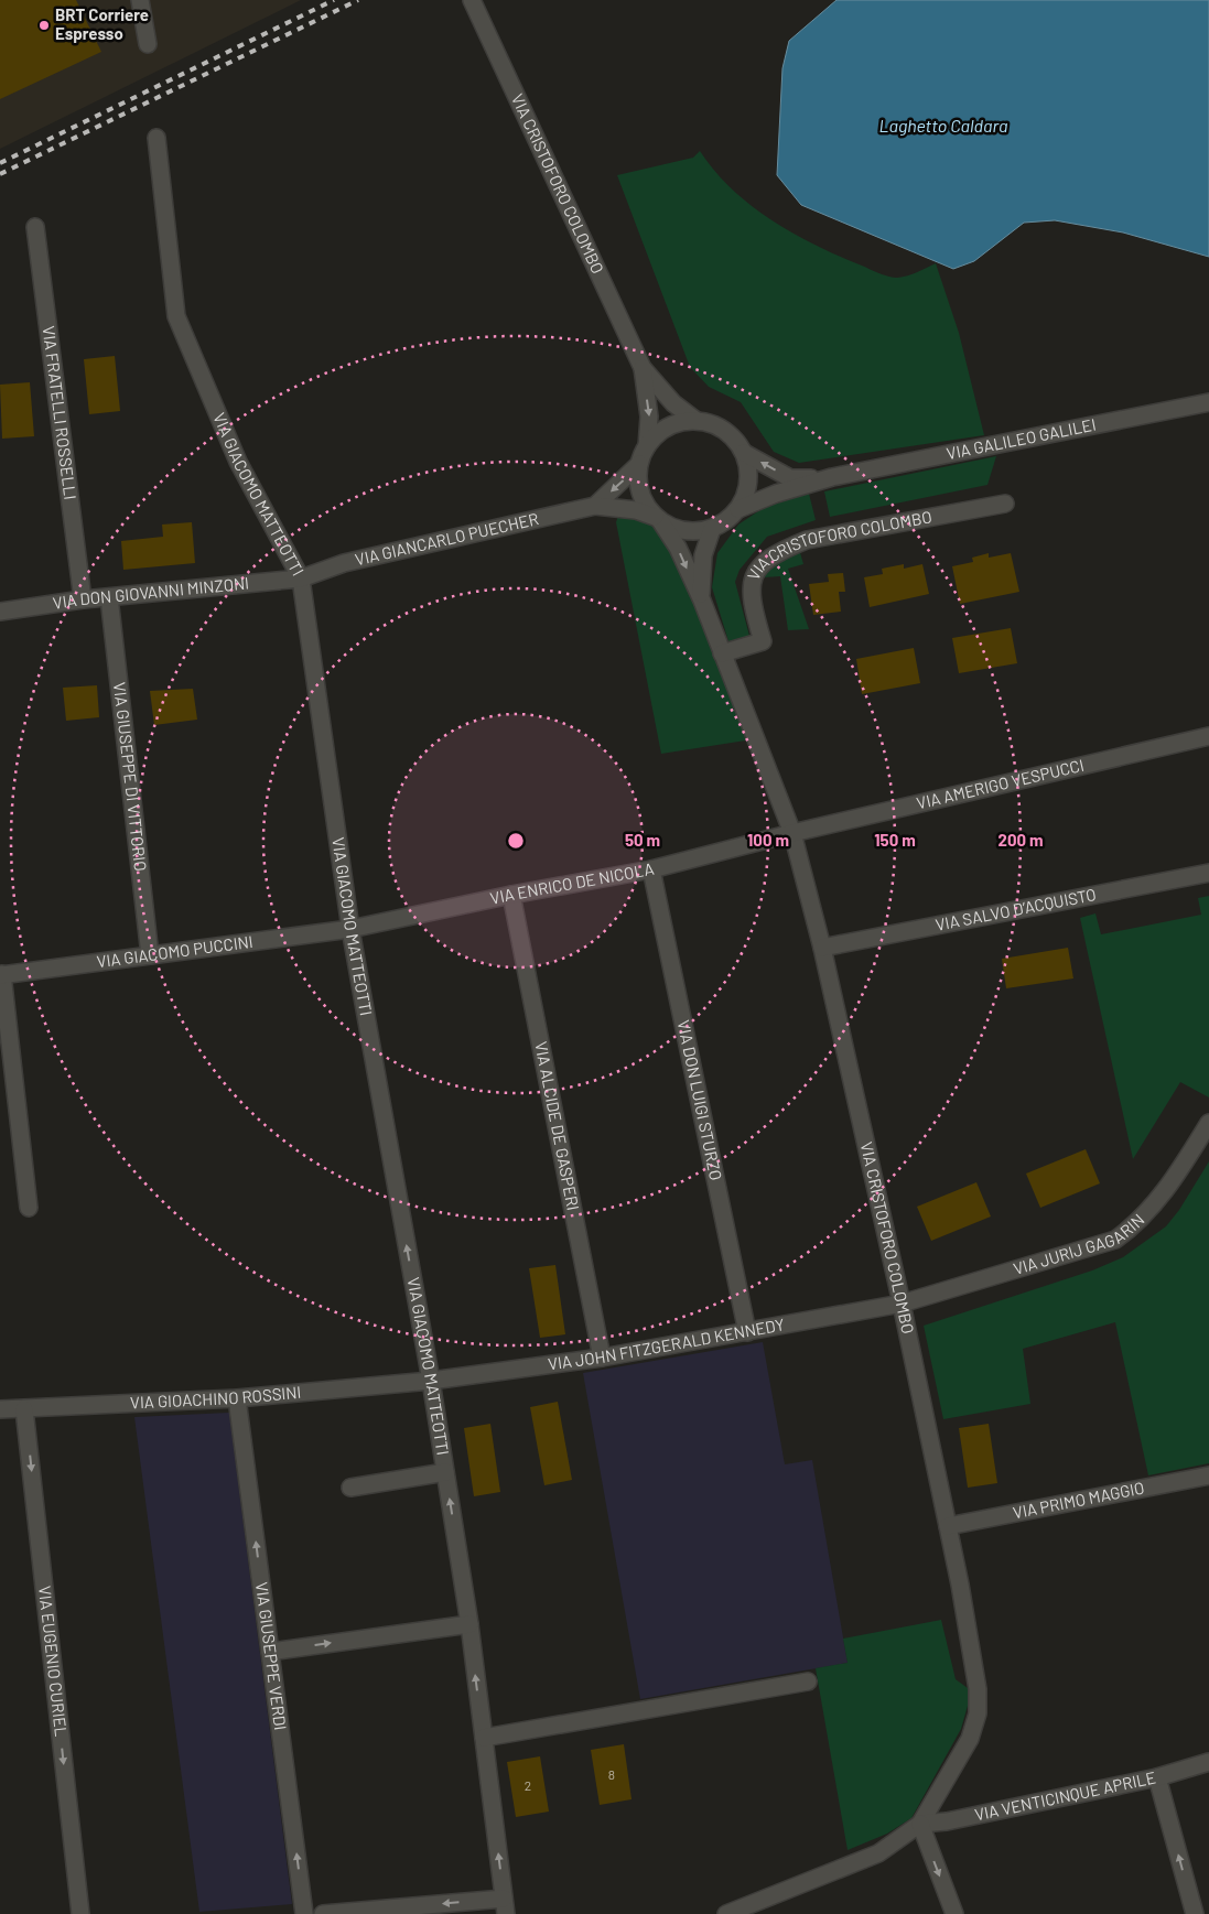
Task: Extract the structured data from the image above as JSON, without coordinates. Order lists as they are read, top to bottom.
{
  "streets": {
    "street": [
      "VIA CRISTOFORO COLOMBO",
      "VIA FRATELLI ROSSELLI",
      "VIA GALILEO GALILEI",
      "VIA GIACOMO MATTEOTTI",
      "VIA GIANCARLO PUECHER",
      "VIA DON GIOVANNI MINZONI",
      "VIA GIUSEPPE DI VITTORIO",
      "VIA AMERIGO VESPUCCI",
      "VIA ENRICO DE NICOLA",
      "VIA SALVO D’ACQUISTO",
      "VIA GIACOMO PUCCINI",
      "VIA DON LUIGI STURZO",
      "VIA ALCIDE DE GASPERI",
      "VIA JURIJ GAGARIN",
      "VIA JOHN FITZGERALD KENNEDY",
      "VIA GIOACHINO ROSSINI",
      "VIA PRIMO MAGGIO",
      "VIA GIUSEPPE VERDI",
      "VIA EUGENIO CURIEL",
      "VIA VENTICINQUE APRILE"
    ]
  },
  "crossings": [
    ["VIA CRISTOFORO COLOMBO", "VIA GALILEO GALILEI"],
    ["VIA CRISTOFORO COLOMBO", "VIA GIANCARLO PUECHER"],
    ["VIA CRISTOFORO COLOMBO", "VIA AMERIGO VESPUCCI"],
    ["VIA CRISTOFORO COLOMBO", "VIA ENRICO DE NICOLA"],
    ["VIA CRISTOFORO COLOMBO", "VIA SALVO D’ACQUISTO"],
    ["VIA CRISTOFORO COLOMBO", "VIA JURIJ GAGARIN"],
    ["VIA CRISTOFORO COLOMBO", "VIA JOHN FITZGERALD KENNEDY"],
    ["VIA CRISTOFORO COLOMBO", "VIA PRIMO MAGGIO"],
    ["VIA CRISTOFORO COLOMBO", "VIA VENTICINQUE APRILE"],
    ["VIA FRATELLI ROSSELLI", "VIA DON GIOVANNI MINZONI"],
    ["VIA GALILEO GALILEI", "VIA GIANCARLO PUECHER"],
    ["VIA GIACOMO MATTEOTTI", "VIA GIANCARLO PUECHER"],
    ["VIA GIACOMO MATTEOTTI", "VIA DON GIOVANNI MINZONI"],
    ["VIA GIACOMO MATTEOTTI", "VIA ENRICO DE NICOLA"],
    ["VIA GIACOMO MATTEOTTI", "VIA GIACOMO PUCCINI"],
    ["VIA GIACOMO MATTEOTTI", "VIA JOHN FITZGERALD KENNEDY"],
    ["VIA GIACOMO MATTEOTTI", "VIA GIOACHINO ROSSINI"],
    ["VIA GIANCARLO PUECHER", "VIA DON GIOVANNI MINZONI"],
    ["VIA DON GIOVANNI MINZONI", "VIA GIUSEPPE DI VITTORIO"],
    ["VIA GIUSEPPE DI VITTORIO", "VIA GIACOMO PUCCINI"],
    ["VIA AMERIGO VESPUCCI", "VIA ENRICO DE NICOLA"],
    ["VIA ENRICO DE NICOLA", "VIA GIACOMO PUCCINI"],
    ["VIA ENRICO DE NICOLA", "VIA DON LUIGI STURZO"],
    ["VIA ENRICO DE NICOLA", "VIA ALCIDE DE GASPERI"],
    ["VIA DON LUIGI STURZO", "VIA JOHN FITZGERALD KENNEDY"],
    ["VIA ALCIDE DE GASPERI", "VIA JOHN FITZGERALD KENNEDY"],
    ["VIA JURIJ GAGARIN", "VIA JOHN FITZGERALD KENNEDY"],
    ["VIA JOHN FITZGERALD KENNEDY", "VIA GIOACHINO ROSSINI"],
    ["VIA GIOACHINO ROSSINI", "VIA GIUSEPPE VERDI"],
    ["VIA GIOACHINO ROSSINI", "VIA EUGENIO CURIEL"]
  ],
  "one_way": ["VIA GIACOMO MATTEOTTI", "VIA GIUSEPPE VERDI", "VIA EUGENIO CURIEL"],
  "water": ["Laghetto Caldara"],
  "places": ["BRT Corriere Espresso"],
  "house_numbers": ["8", "2"],
  "rings": [
    "50 m",
    "100 m",
    "150 m",
    "200 m"
  ]
}
